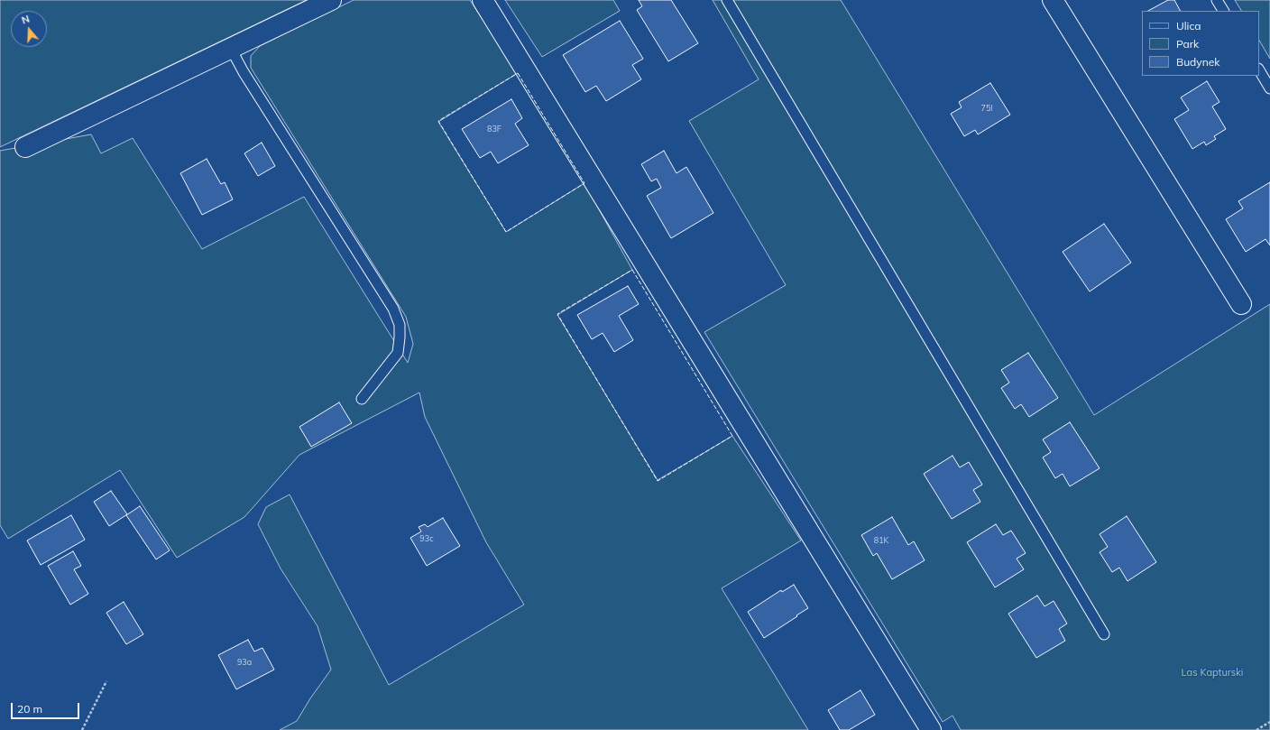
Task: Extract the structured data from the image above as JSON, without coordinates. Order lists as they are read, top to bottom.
{
  "parks": ["Las Kapturski"],
  "house_numbers": [
    "75l",
    "83F",
    "93c",
    "81K",
    "93a"
  ],
  "legend": ["Ulica", "Park", "Budynek"],
  "scale_bar": "20 m",
  "north": "top"
}
